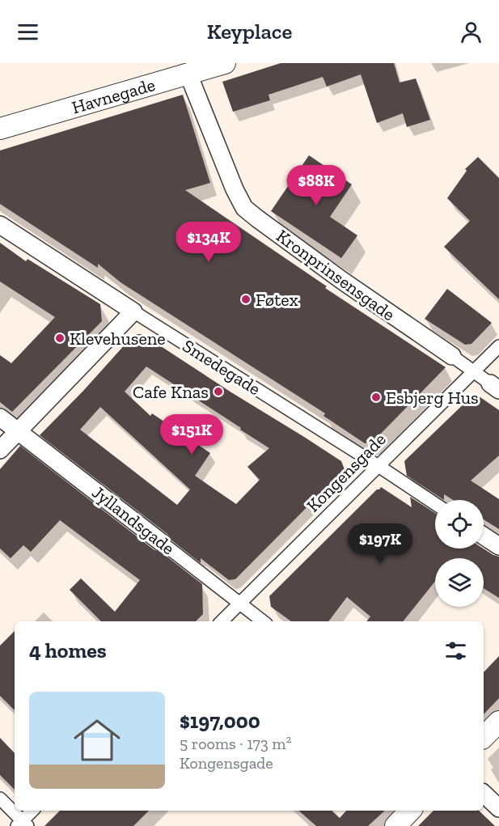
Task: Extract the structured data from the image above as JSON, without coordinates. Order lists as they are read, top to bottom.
{
  "streets": {
    "street": [
      "Havnegade",
      "Kronprinsensgade",
      "Smedegade",
      "Kongensgade",
      "Jyllandsgade"
    ]
  },
  "crossings": [
    ["Havnegade", "Kronprinsensgade"],
    ["Kronprinsensgade", "Kongensgade"],
    ["Smedegade", "Kongensgade"],
    ["Kongensgade", "Jyllandsgade"]
  ],
  "places": [
    "Føtex",
    "Klevehusene",
    "Cafe Knas",
    "Esbjerg Hus"
  ],
  "page": {
    "header": "Keyplace",
    "price": [
      "$88K",
      "$134K",
      "$151K",
      "$197K"
    ],
    "heading": "4 homes",
    "list": [
      {
        "name": "$197,000",
        "note": "5 rooms · 173 m² · Kongensgade"
      }
    ]
  }
}
